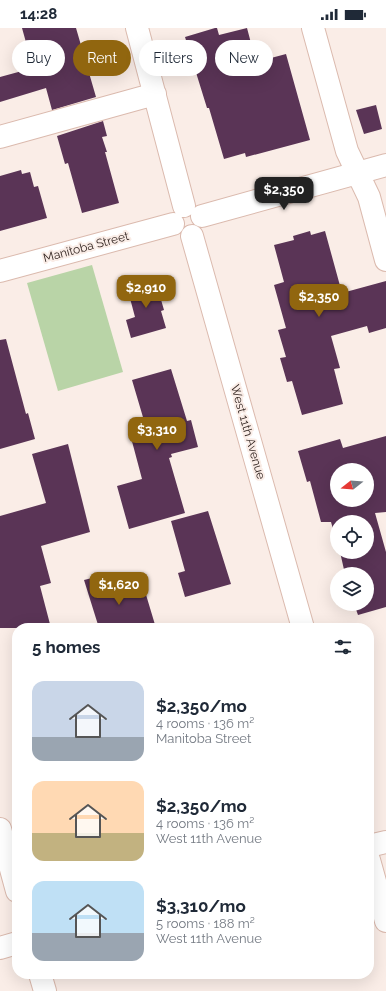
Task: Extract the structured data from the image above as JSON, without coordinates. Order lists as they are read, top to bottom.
{
  "streets": {
    "street": ["Manitoba Street", "West 11th Avenue"]
  },
  "crossings": [
    ["Manitoba Street", "West 11th Avenue"]
  ],
  "north": "left",
  "page": {
    "status": "14:28",
    "chip": [
      "Buy",
      "Rent",
      "Filters",
      "New"
    ],
    "price": [
      "$2,350",
      "$2,910",
      "$2,350",
      "$3,310",
      "$1,620"
    ],
    "heading": "5 homes",
    "list": [
      {
        "name": "$2,350/mo",
        "note": "4 rooms · 136 m² · Manitoba Street"
      },
      {
        "name": "$2,350/mo",
        "note": "4 rooms · 136 m² · West 11th Avenue"
      },
      {
        "name": "$3,310/mo",
        "note": "5 rooms · 188 m² · West 11th Avenue"
      }
    ]
  }
}
